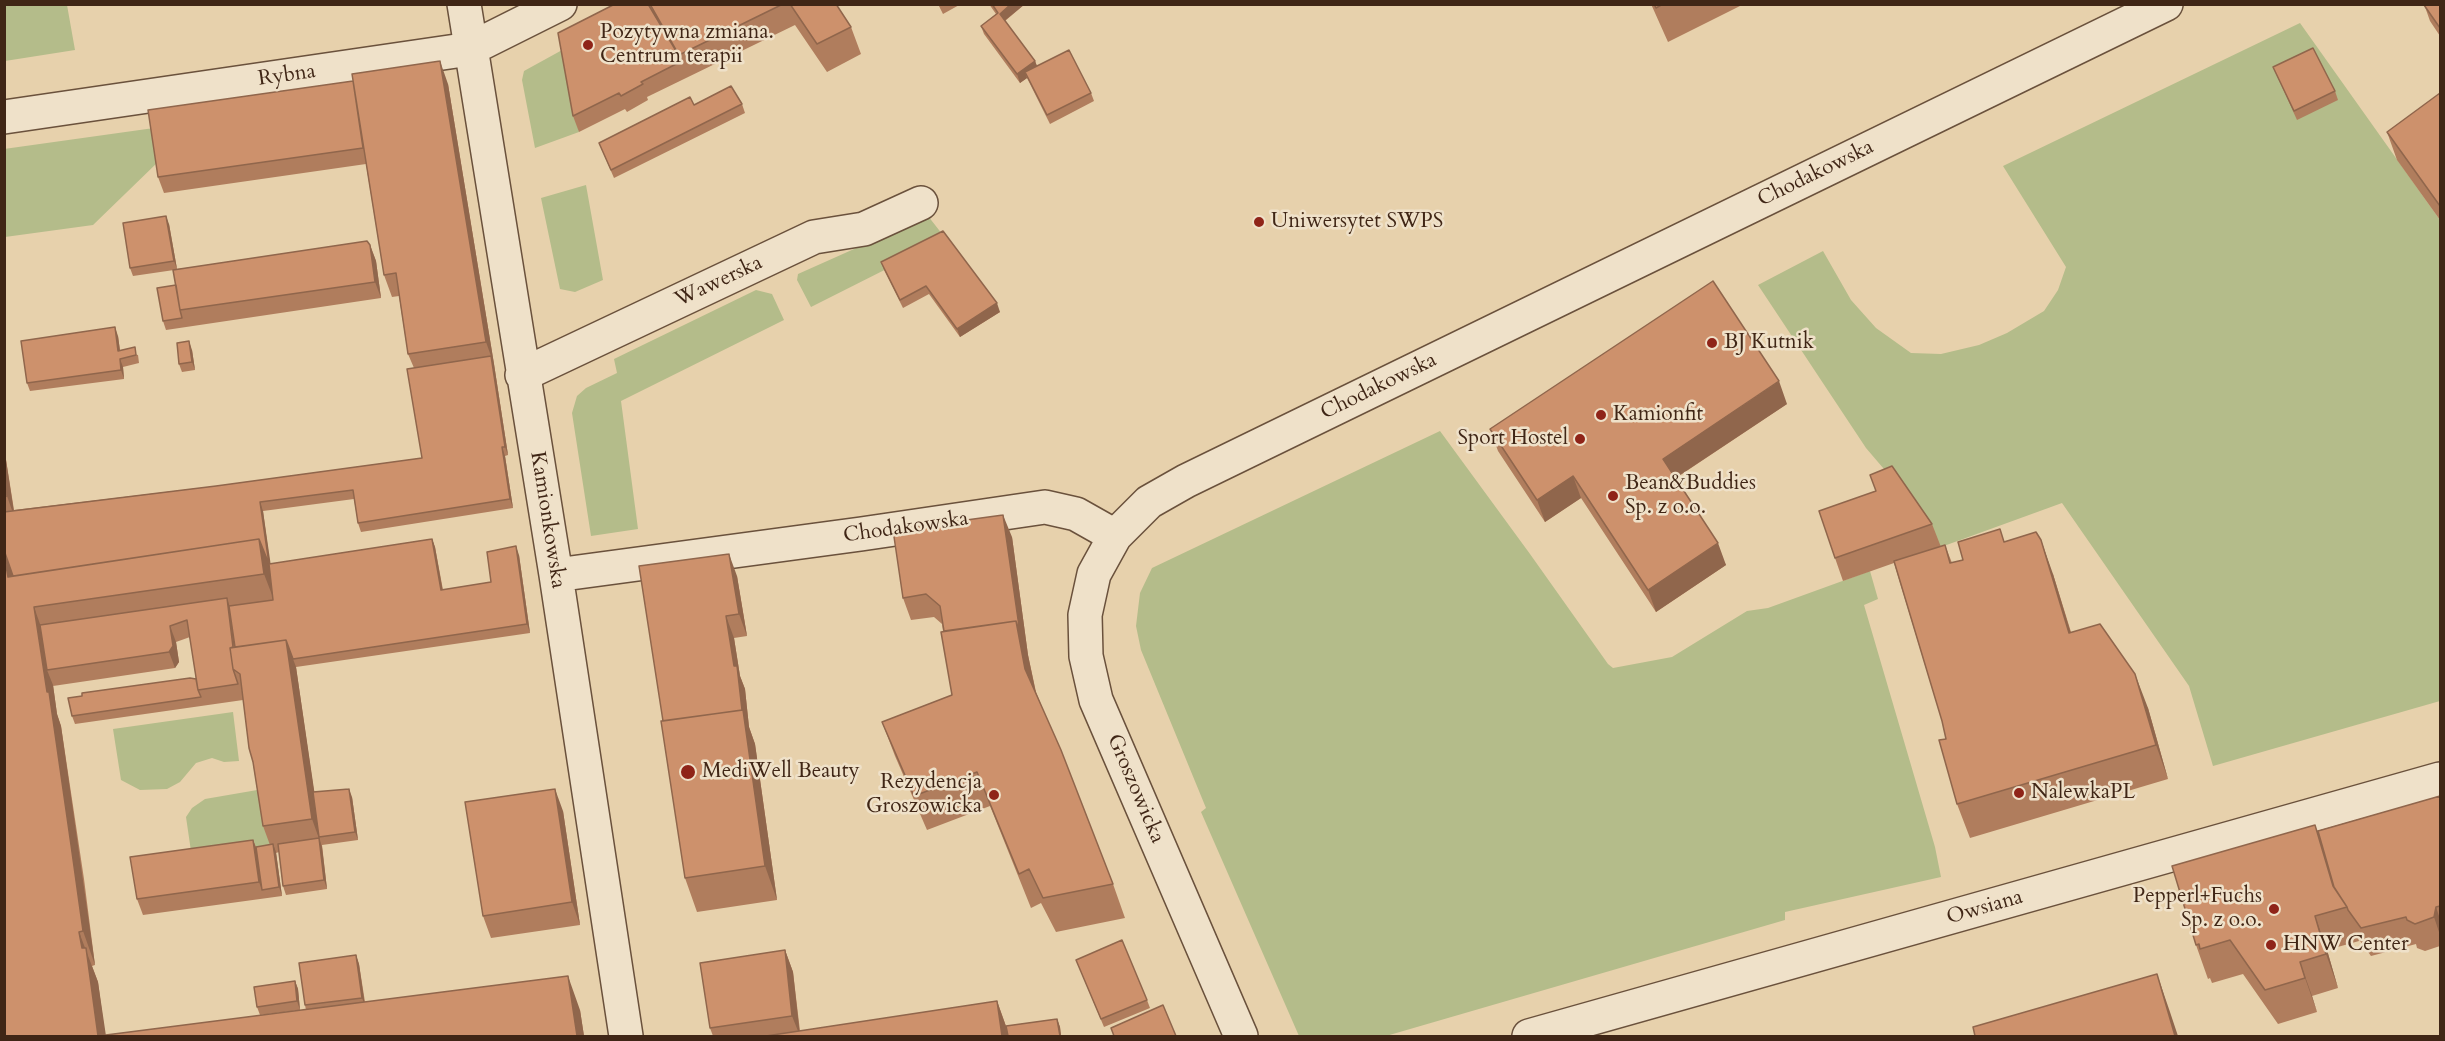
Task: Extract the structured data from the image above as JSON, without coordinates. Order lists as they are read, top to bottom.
{
  "streets": {
    "street": [
      "Rybna",
      "Chodakowska",
      "Wawerska",
      "Kamionkowska",
      "Groszowicka",
      "Owsiana"
    ]
  },
  "crossings": [
    ["Rybna", "Kamionkowska"],
    ["Chodakowska", "Kamionkowska"],
    ["Chodakowska", "Groszowicka"],
    ["Wawerska", "Kamionkowska"]
  ],
  "places": [
    "Pozytywna zmiana. Centrum terapii",
    "Uniwersytet SWPS",
    "BJ Kutnik",
    "Kamionfit",
    "Sport Hostel",
    "Bean&Buddies Sp. z o.o.",
    "MediWell Beauty",
    "NalewkaPL",
    "Rezydencja Groszowicka",
    "Pepperl+Fuchs Sp. z o.o.",
    "HNW Center"
  ]
}
